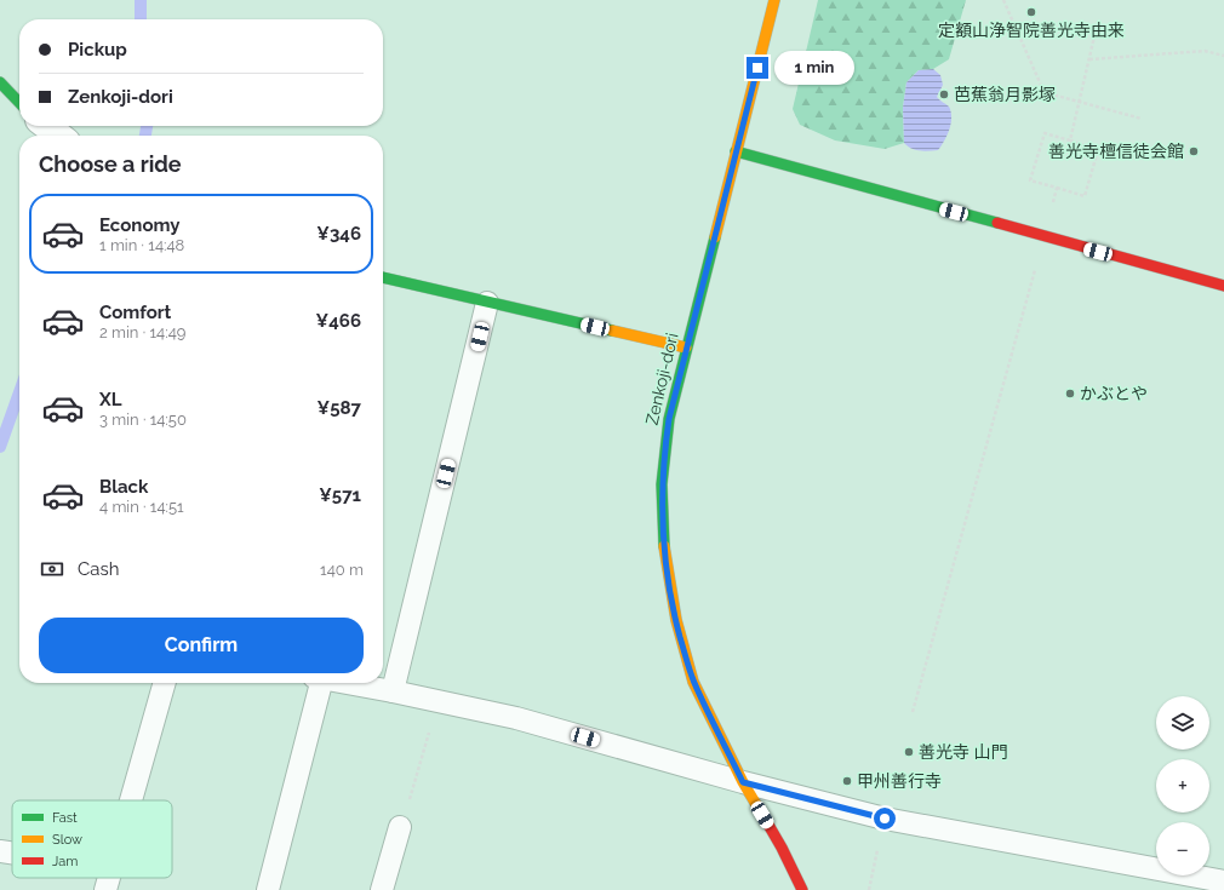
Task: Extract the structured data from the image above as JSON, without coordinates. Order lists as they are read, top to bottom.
{
  "streets": {
    "main road": ["Zenkoji-dori"]
  },
  "places": [
    "定額山浄智院善光寺由来",
    "芭蕉翁月影塚",
    "善光寺檀信徒会館",
    "かぶとや",
    "善光寺 山門",
    "甲州善行寺"
  ],
  "legend": ["Fast", "Slow", "Jam"],
  "page": {
    "banner": ["Pickup", "Zenkoji-dori"],
    "bubble": "1 min",
    "heading": "Choose a ride",
    "list": [
      {
        "name": "Economy",
        "note": "1 min · 14:48",
        "value": "¥346"
      },
      {
        "name": "Comfort",
        "note": "2 min · 14:49",
        "value": "¥466"
      },
      {
        "name": "XL",
        "note": "3 min · 14:50",
        "value": "¥587"
      },
      {
        "name": "Black",
        "note": "4 min · 14:51",
        "value": "¥571"
      }
    ],
    "pay": ["Cash", "140 m"],
    "buttons": "Confirm",
    "map_buttons": ["+", "−"]
  }
}
